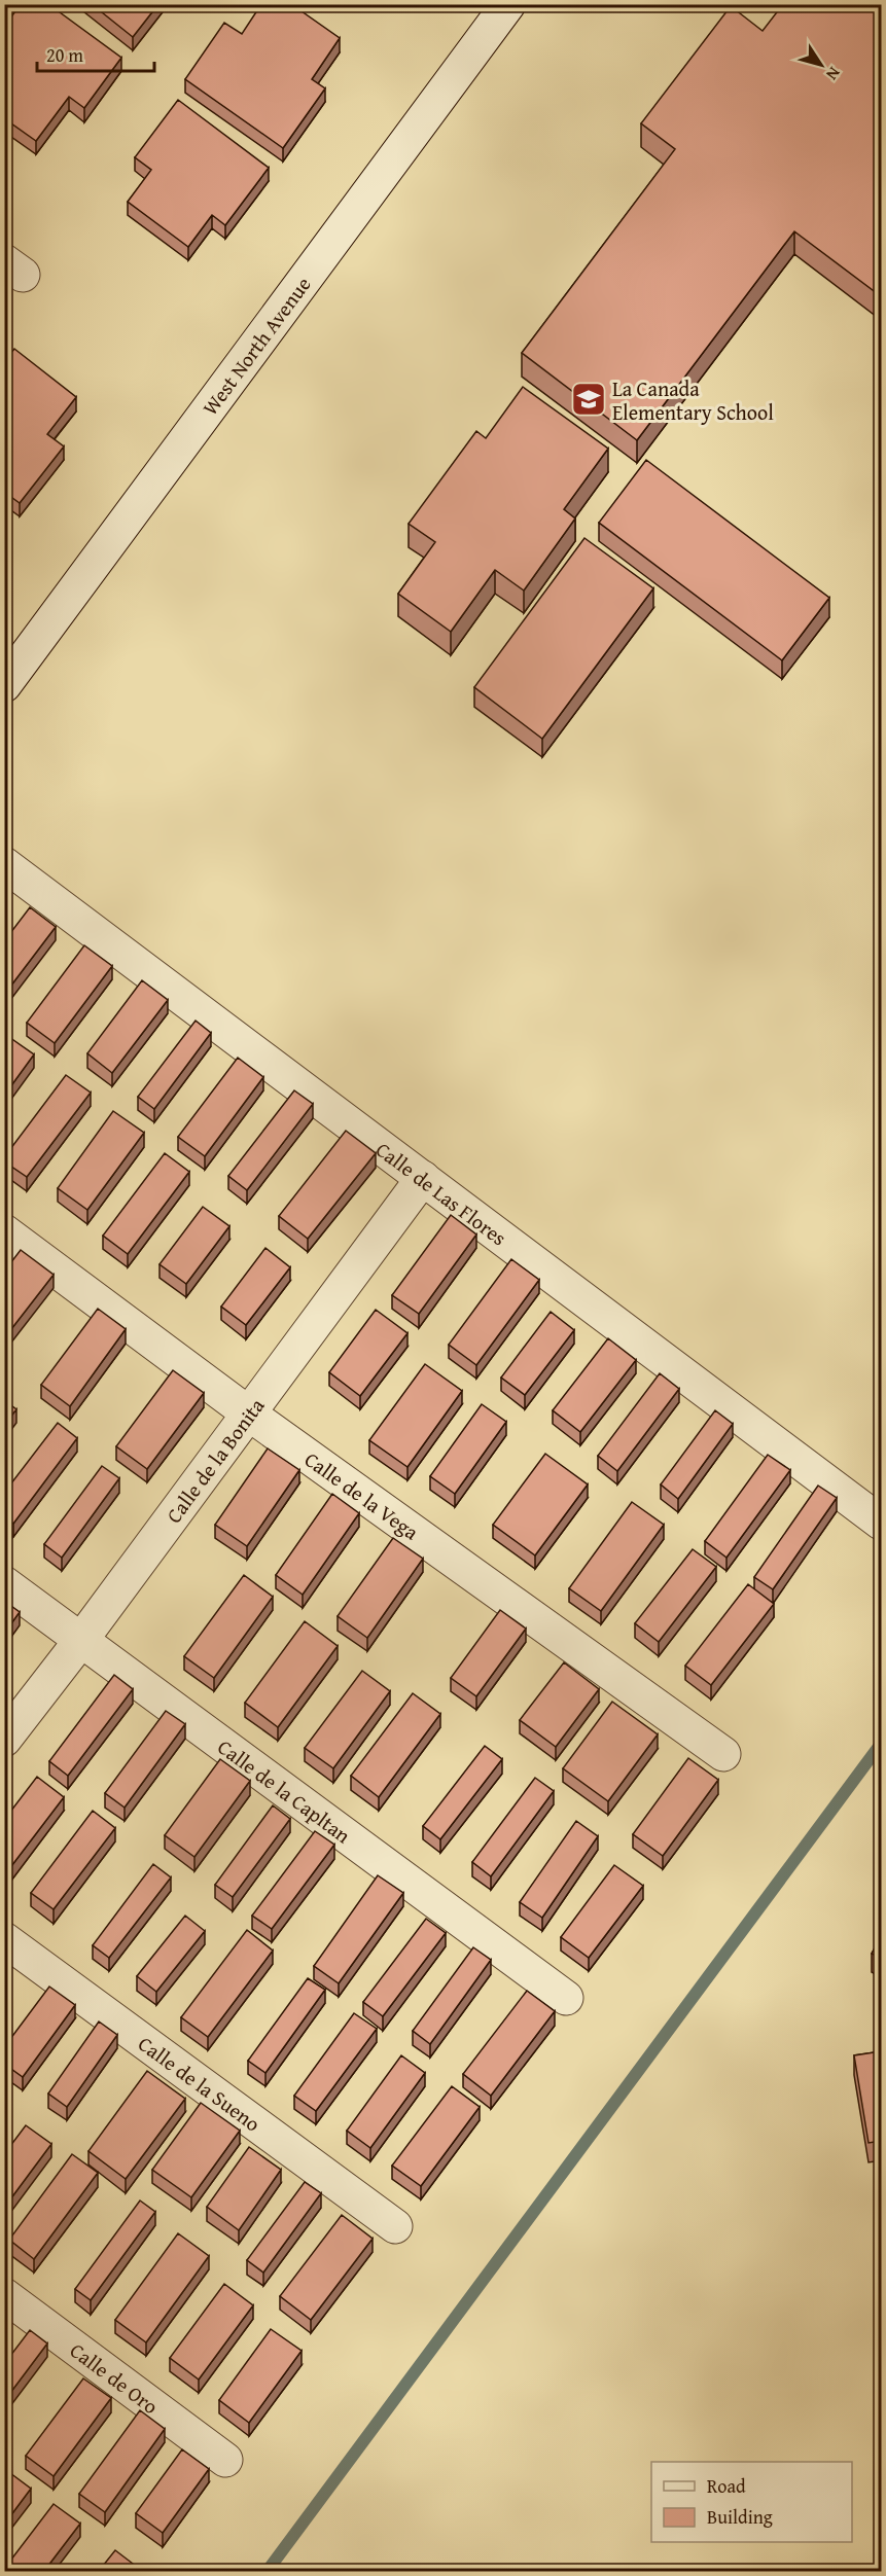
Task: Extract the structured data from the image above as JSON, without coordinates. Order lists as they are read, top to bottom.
{
  "streets": {
    "street": [
      "West North Avenue",
      "Calle de Las Flores",
      "Calle de la Bonita",
      "Calle de la Vega",
      "Calle de la Capltan",
      "Calle de la Sueno",
      "Calle de Oro"
    ]
  },
  "crossings": [
    ["Calle de Las Flores", "Calle de la Bonita"],
    ["Calle de la Bonita", "Calle de la Vega"],
    ["Calle de la Bonita", "Calle de la Capltan"]
  ],
  "places": {
    "school or university": ["La Canada Elementary School"]
  },
  "legend": ["Road", "Building"],
  "scale_bar": "20 m",
  "north": "bottom right"
}
